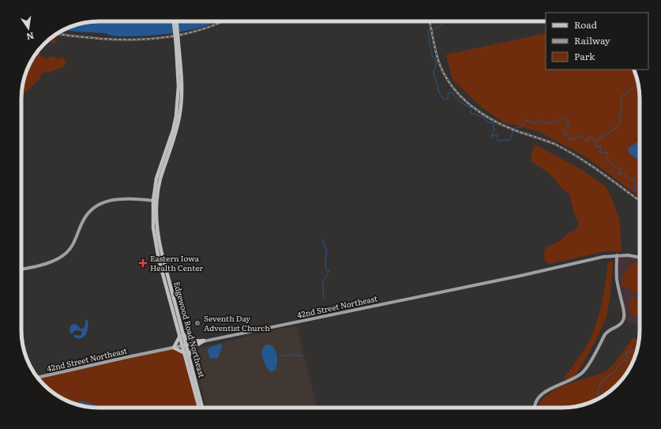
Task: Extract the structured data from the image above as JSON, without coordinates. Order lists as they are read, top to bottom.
{
  "streets": {
    "main road": ["Edgewood Road Northeast"],
    "street": ["42nd Street Northeast"]
  },
  "crossings": [
    ["42nd Street Northeast", "Edgewood Road Northeast"]
  ],
  "places": {
    "health": ["Eastern Iowa Health Center"],
    "other": ["Seventh Day Adventist Church"]
  },
  "legend": ["Road", "Railway", "Park"],
  "north": "bottom"
}
